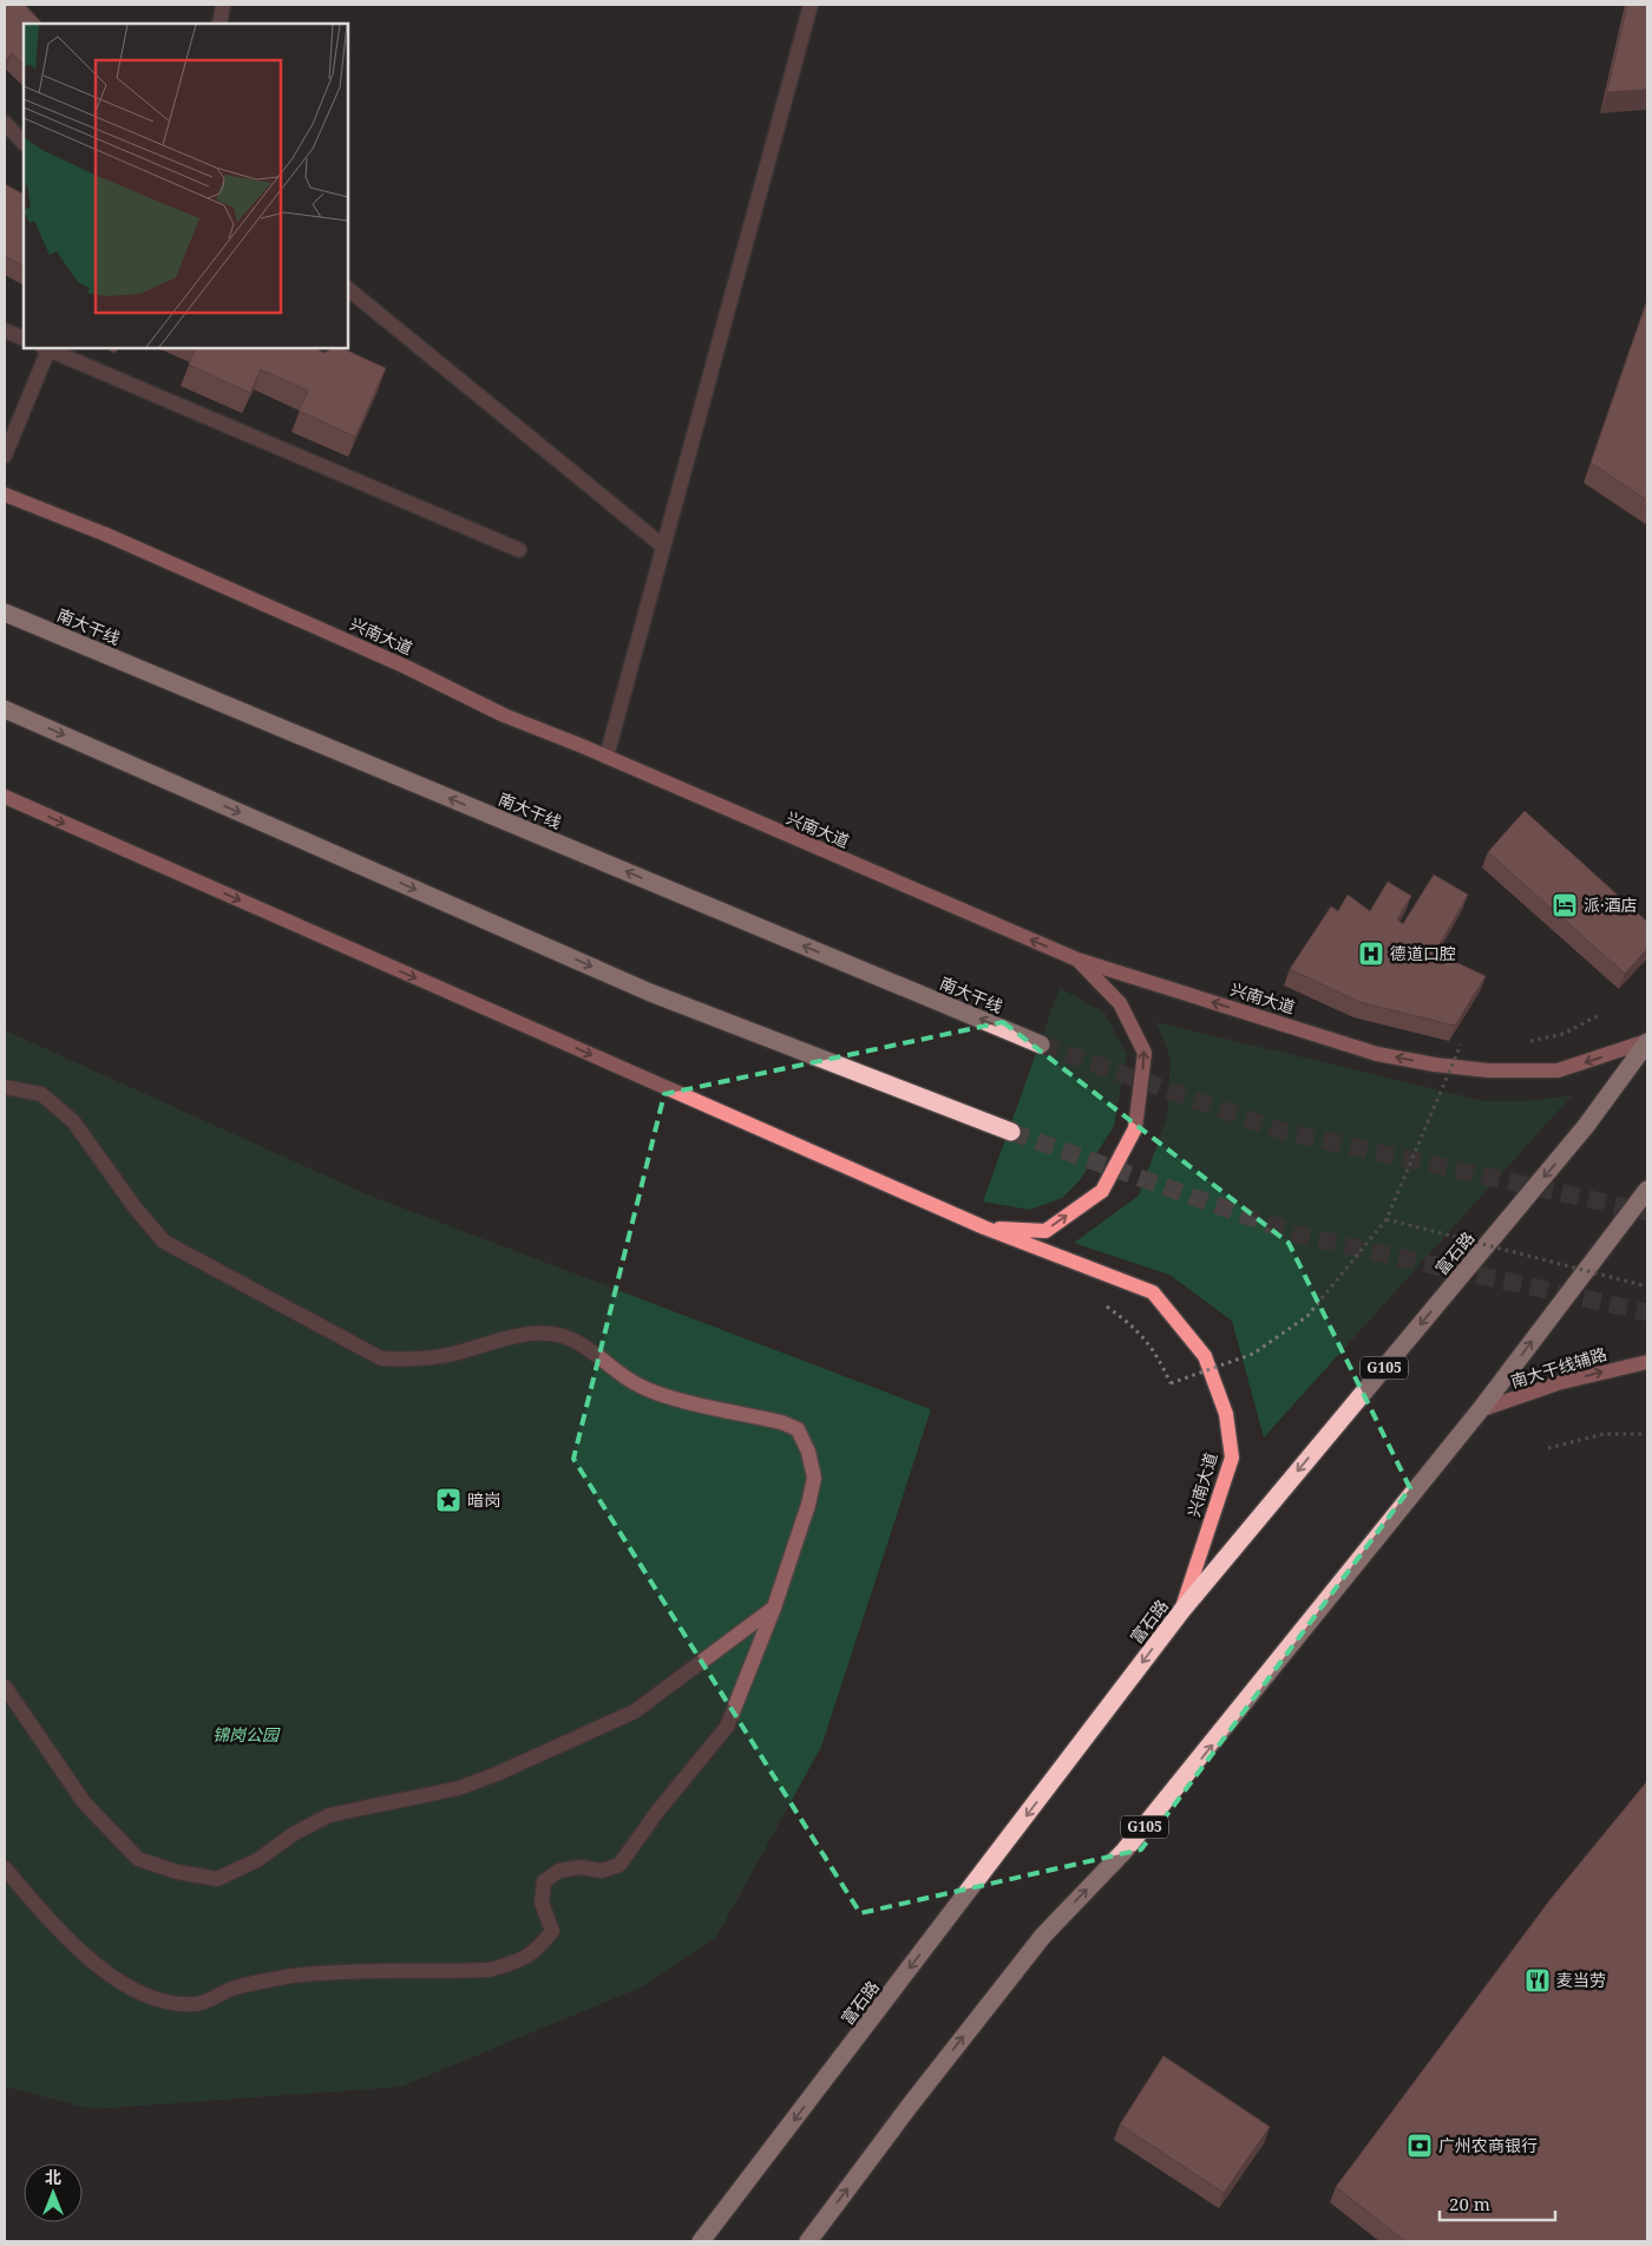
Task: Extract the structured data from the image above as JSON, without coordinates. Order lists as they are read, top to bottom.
{
  "streets": {
    "highway": ["南大干线", "富石路", "G105"],
    "main road": ["兴南大道", "南大干线辅路"]
  },
  "crossings": [
    ["兴南大道", "富石路"],
    ["G105", "南大干线辅路"]
  ],
  "one_way": ["南大干线辅路"],
  "parks": ["锦岗公园"],
  "places": {
    "hotel": ["派·酒店"],
    "hospital": ["德道口腔"],
    "place": ["暗岗"],
    "restaurant": ["麦当劳"],
    "bank": ["广州农商银行"]
  },
  "scale_bar": "20 m",
  "north": "top"
}
